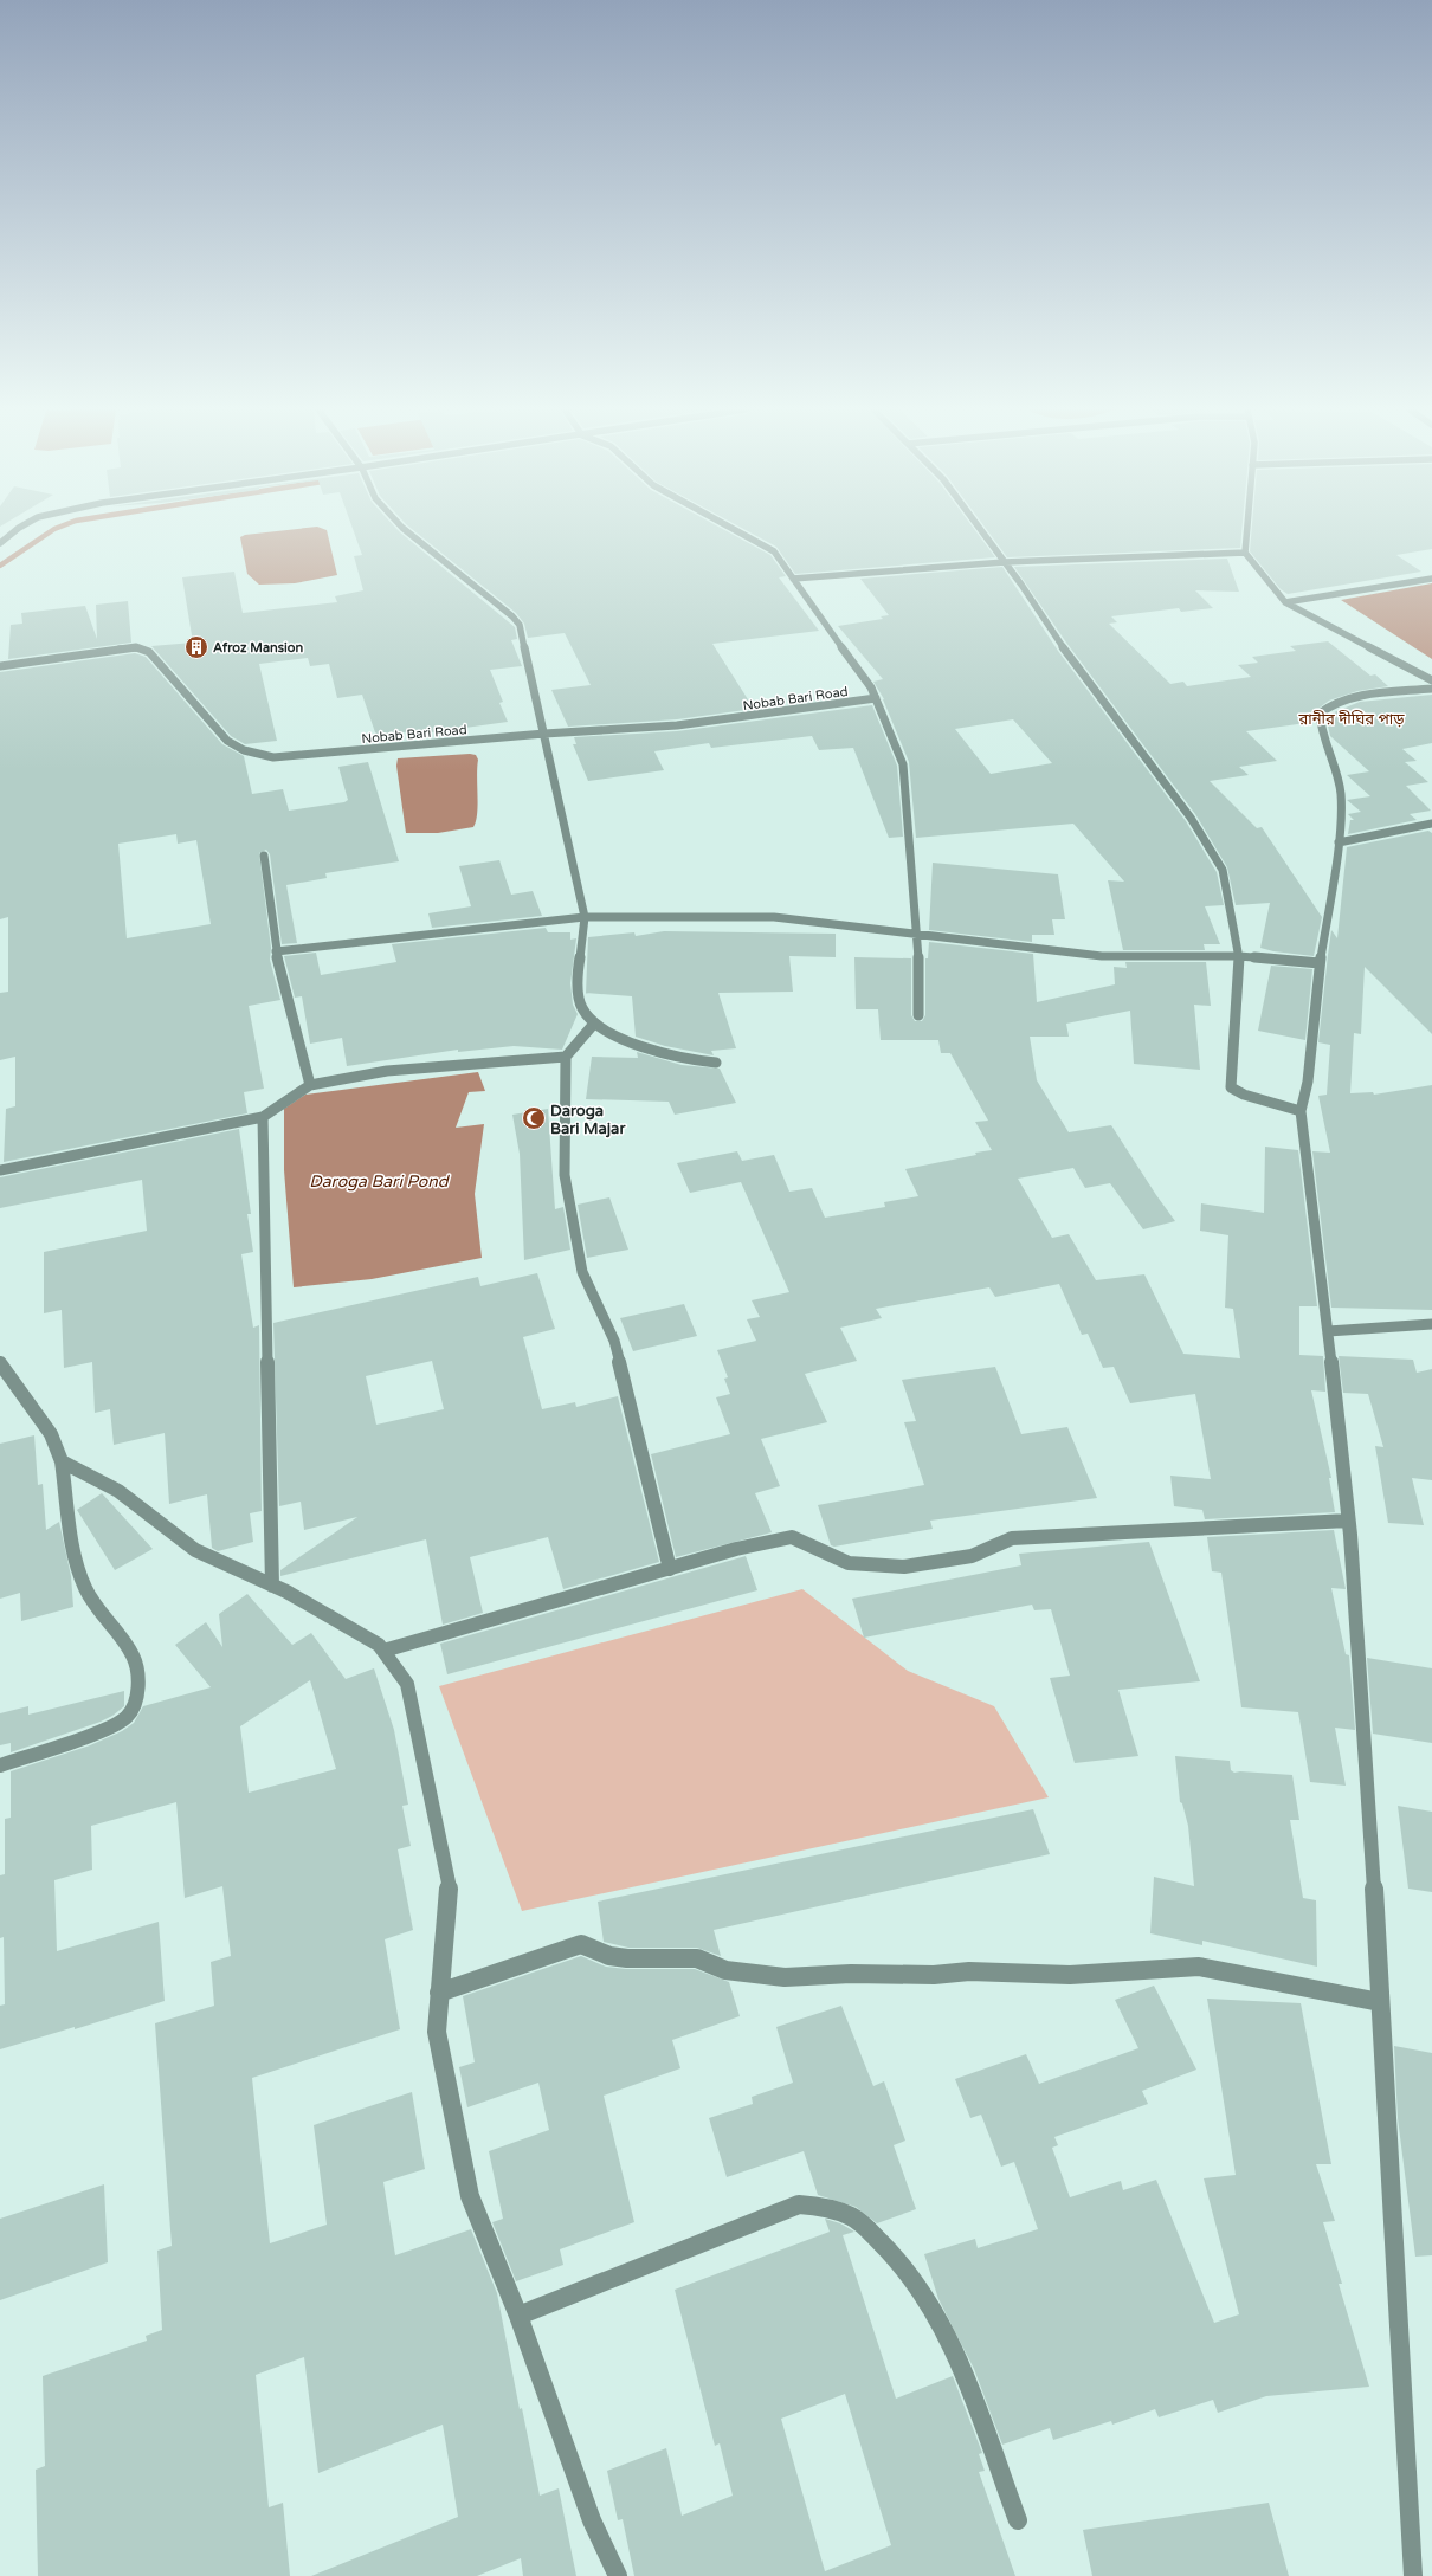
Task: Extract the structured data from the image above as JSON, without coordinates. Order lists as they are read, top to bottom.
{
  "streets": {
    "street": ["Nobab Bari Road"]
  },
  "districts": ["রানীর দীঘির পাড়"],
  "water": ["Daroga Bari Pond"],
  "places": {
    "building": ["Afroz Mansion"],
    "mosque": ["Daroga Bari Majar"]
  }
}
